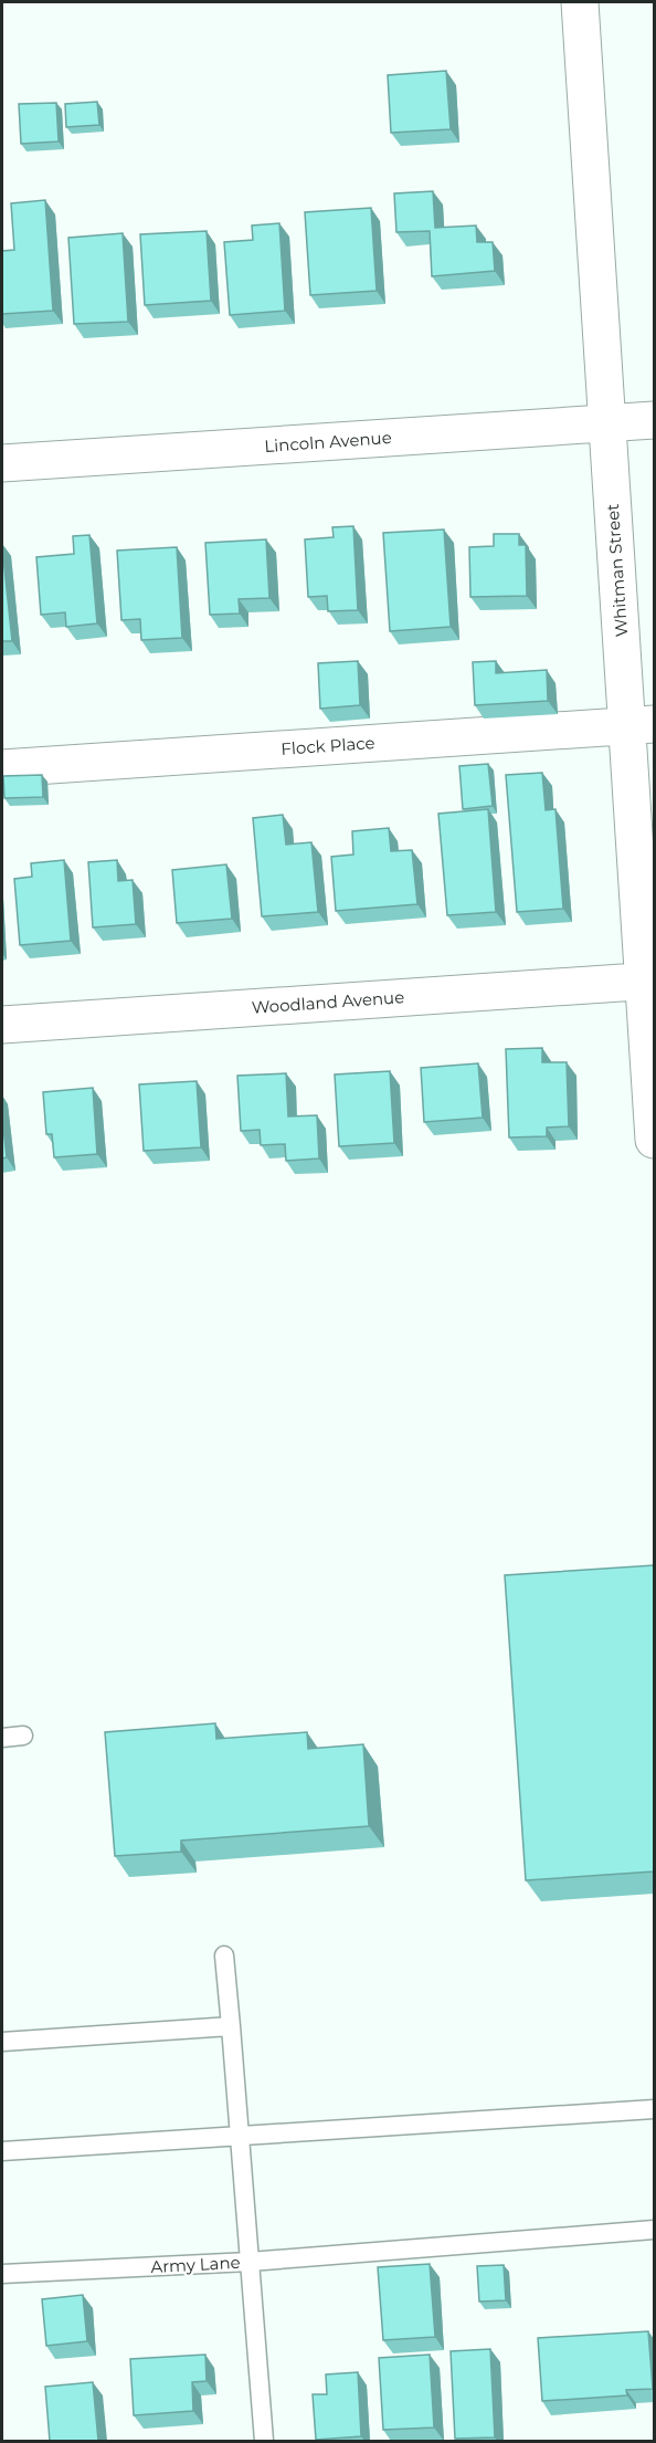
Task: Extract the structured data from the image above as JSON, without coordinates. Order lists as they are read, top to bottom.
{
  "streets": {
    "street": [
      "Lincoln Avenue",
      "Whitman Street",
      "Flock Place",
      "Woodland Avenue"
    ],
    "lane": ["Army Lane"]
  },
  "crossings": [
    ["Lincoln Avenue", "Whitman Street"],
    ["Whitman Street", "Flock Place"],
    ["Whitman Street", "Woodland Avenue"]
  ]
}
